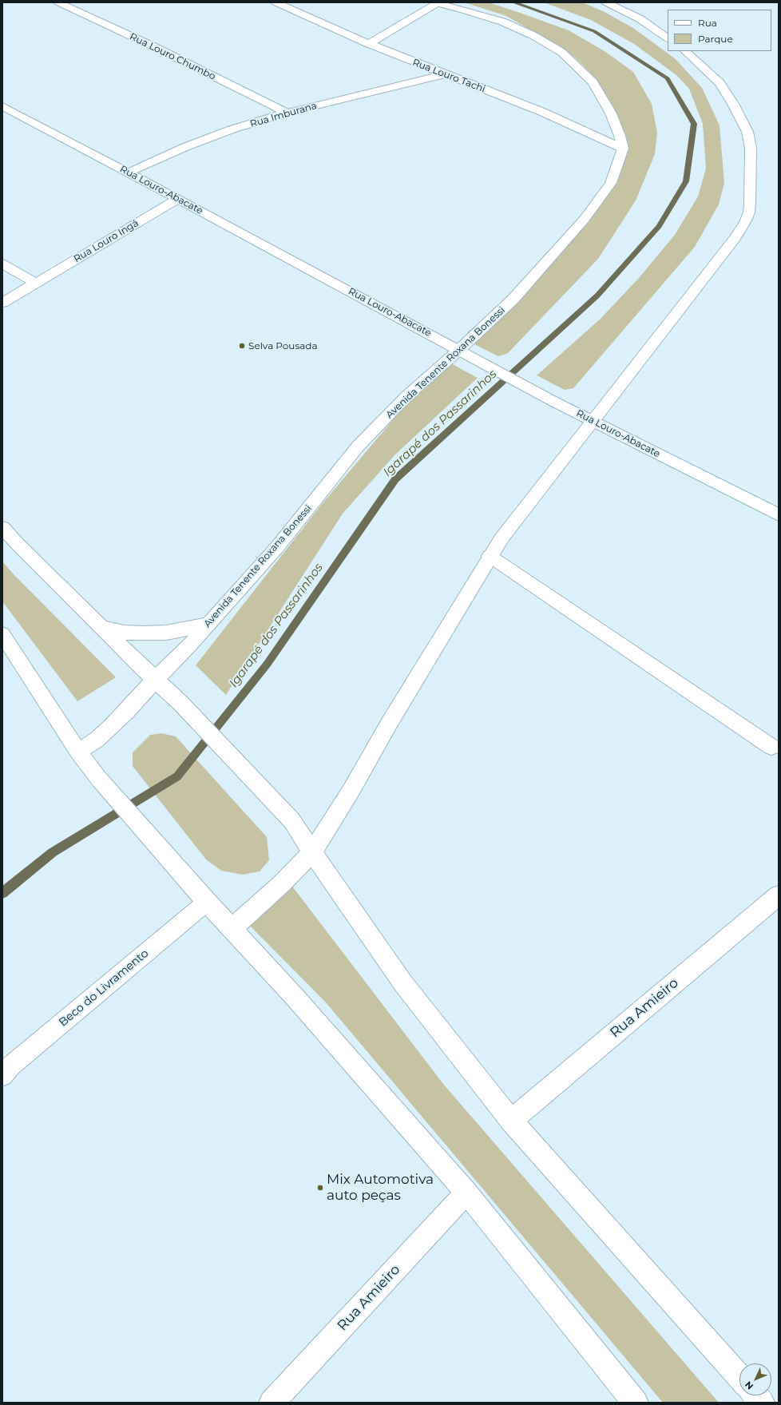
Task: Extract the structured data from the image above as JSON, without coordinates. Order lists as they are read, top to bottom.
{
  "streets": {
    "street": [
      "Rua Louro Chumbo",
      "Rua Louro Tachi",
      "Rua Imburana",
      "Rua Louro-Abacate",
      "Rua Louro Ingá",
      "Avenida Tenente Roxana Bonessi",
      "Rua Amieiro"
    ],
    "lane": ["Beco do Livramento"]
  },
  "crossings": [
    ["Rua Louro Chumbo", "Rua Imburana"],
    ["Rua Louro Tachi", "Rua Imburana"],
    ["Rua Louro Tachi", "Avenida Tenente Roxana Bonessi"],
    ["Rua Imburana", "Rua Louro-Abacate"],
    ["Rua Louro-Abacate", "Rua Louro Ingá"],
    ["Rua Louro-Abacate", "Avenida Tenente Roxana Bonessi"]
  ],
  "water": ["Igarapé dos Passarinhos"],
  "places": ["Selva Pousada", "Mix Automotiva auto peças"],
  "legend": ["Rua", "Parque"],
  "north": "bottom left"
}
